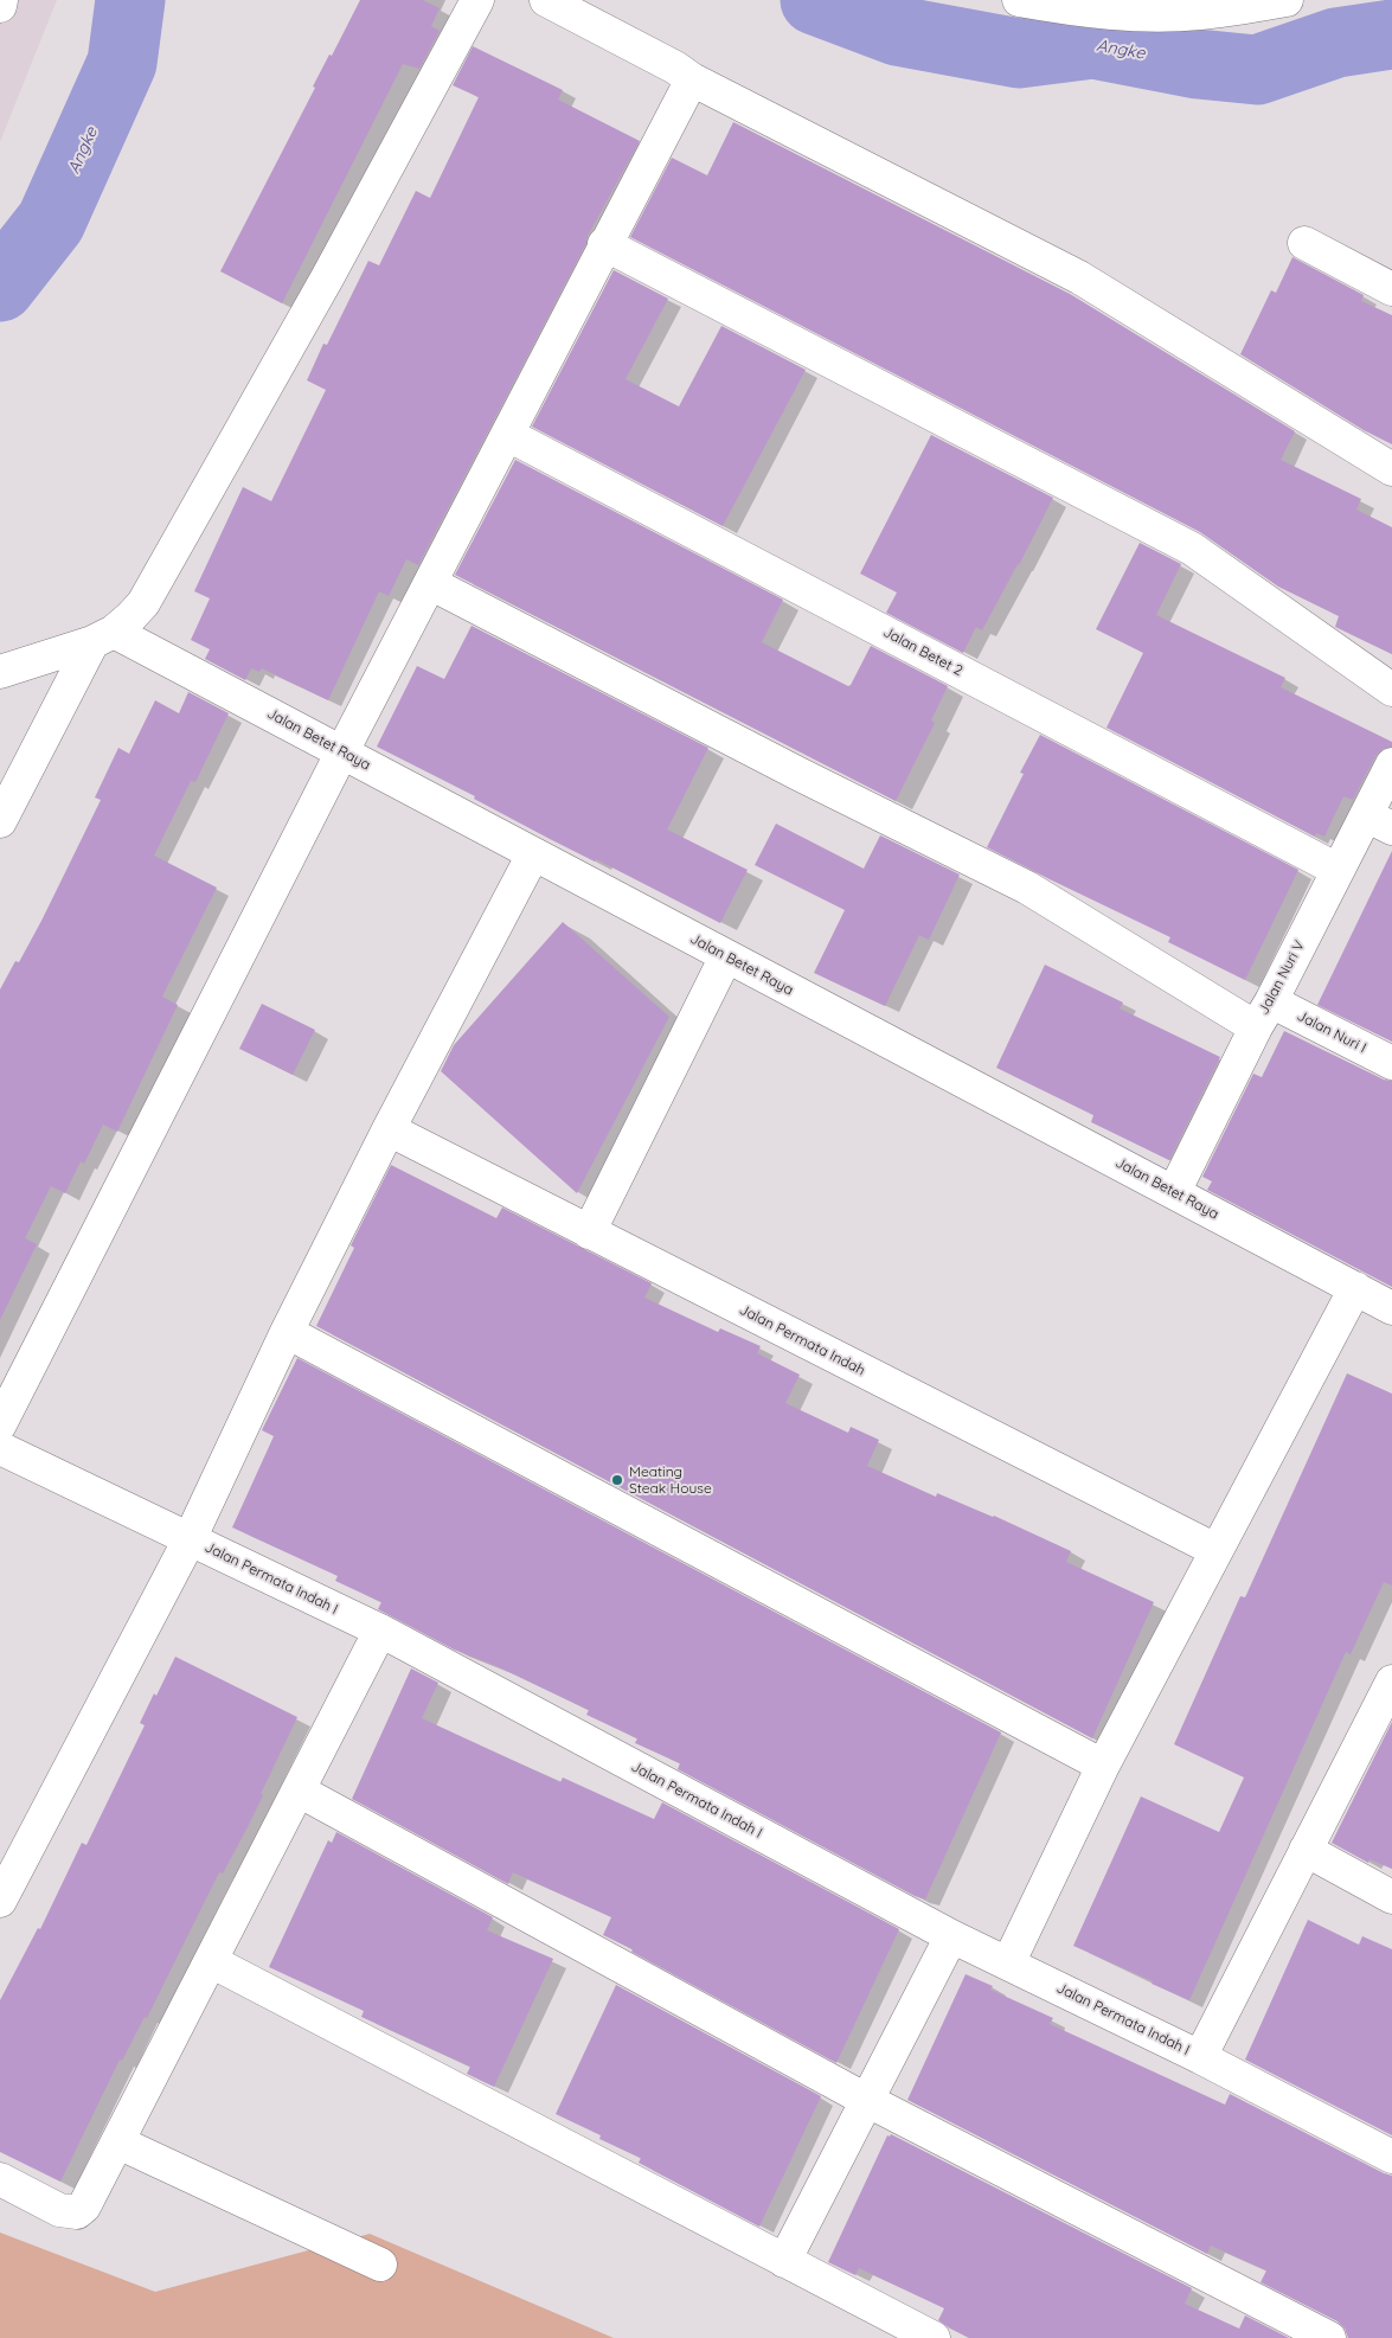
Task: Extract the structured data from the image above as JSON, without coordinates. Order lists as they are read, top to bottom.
{
  "streets": {
    "street": [
      "Jalan Betet 2",
      "Jalan Betet Raya",
      "Jalan Nuri V",
      "Jalan Nuri I",
      "Jalan Permata Indah",
      "Jalan Permata Indah I"
    ]
  },
  "crossings": [
    ["Jalan Betet 2", "Jalan Nuri V"],
    ["Jalan Betet Raya", "Jalan Nuri V"],
    ["Jalan Nuri V", "Jalan Nuri I"]
  ],
  "water": ["Angke"],
  "places": ["Meating Steak House"]
}
